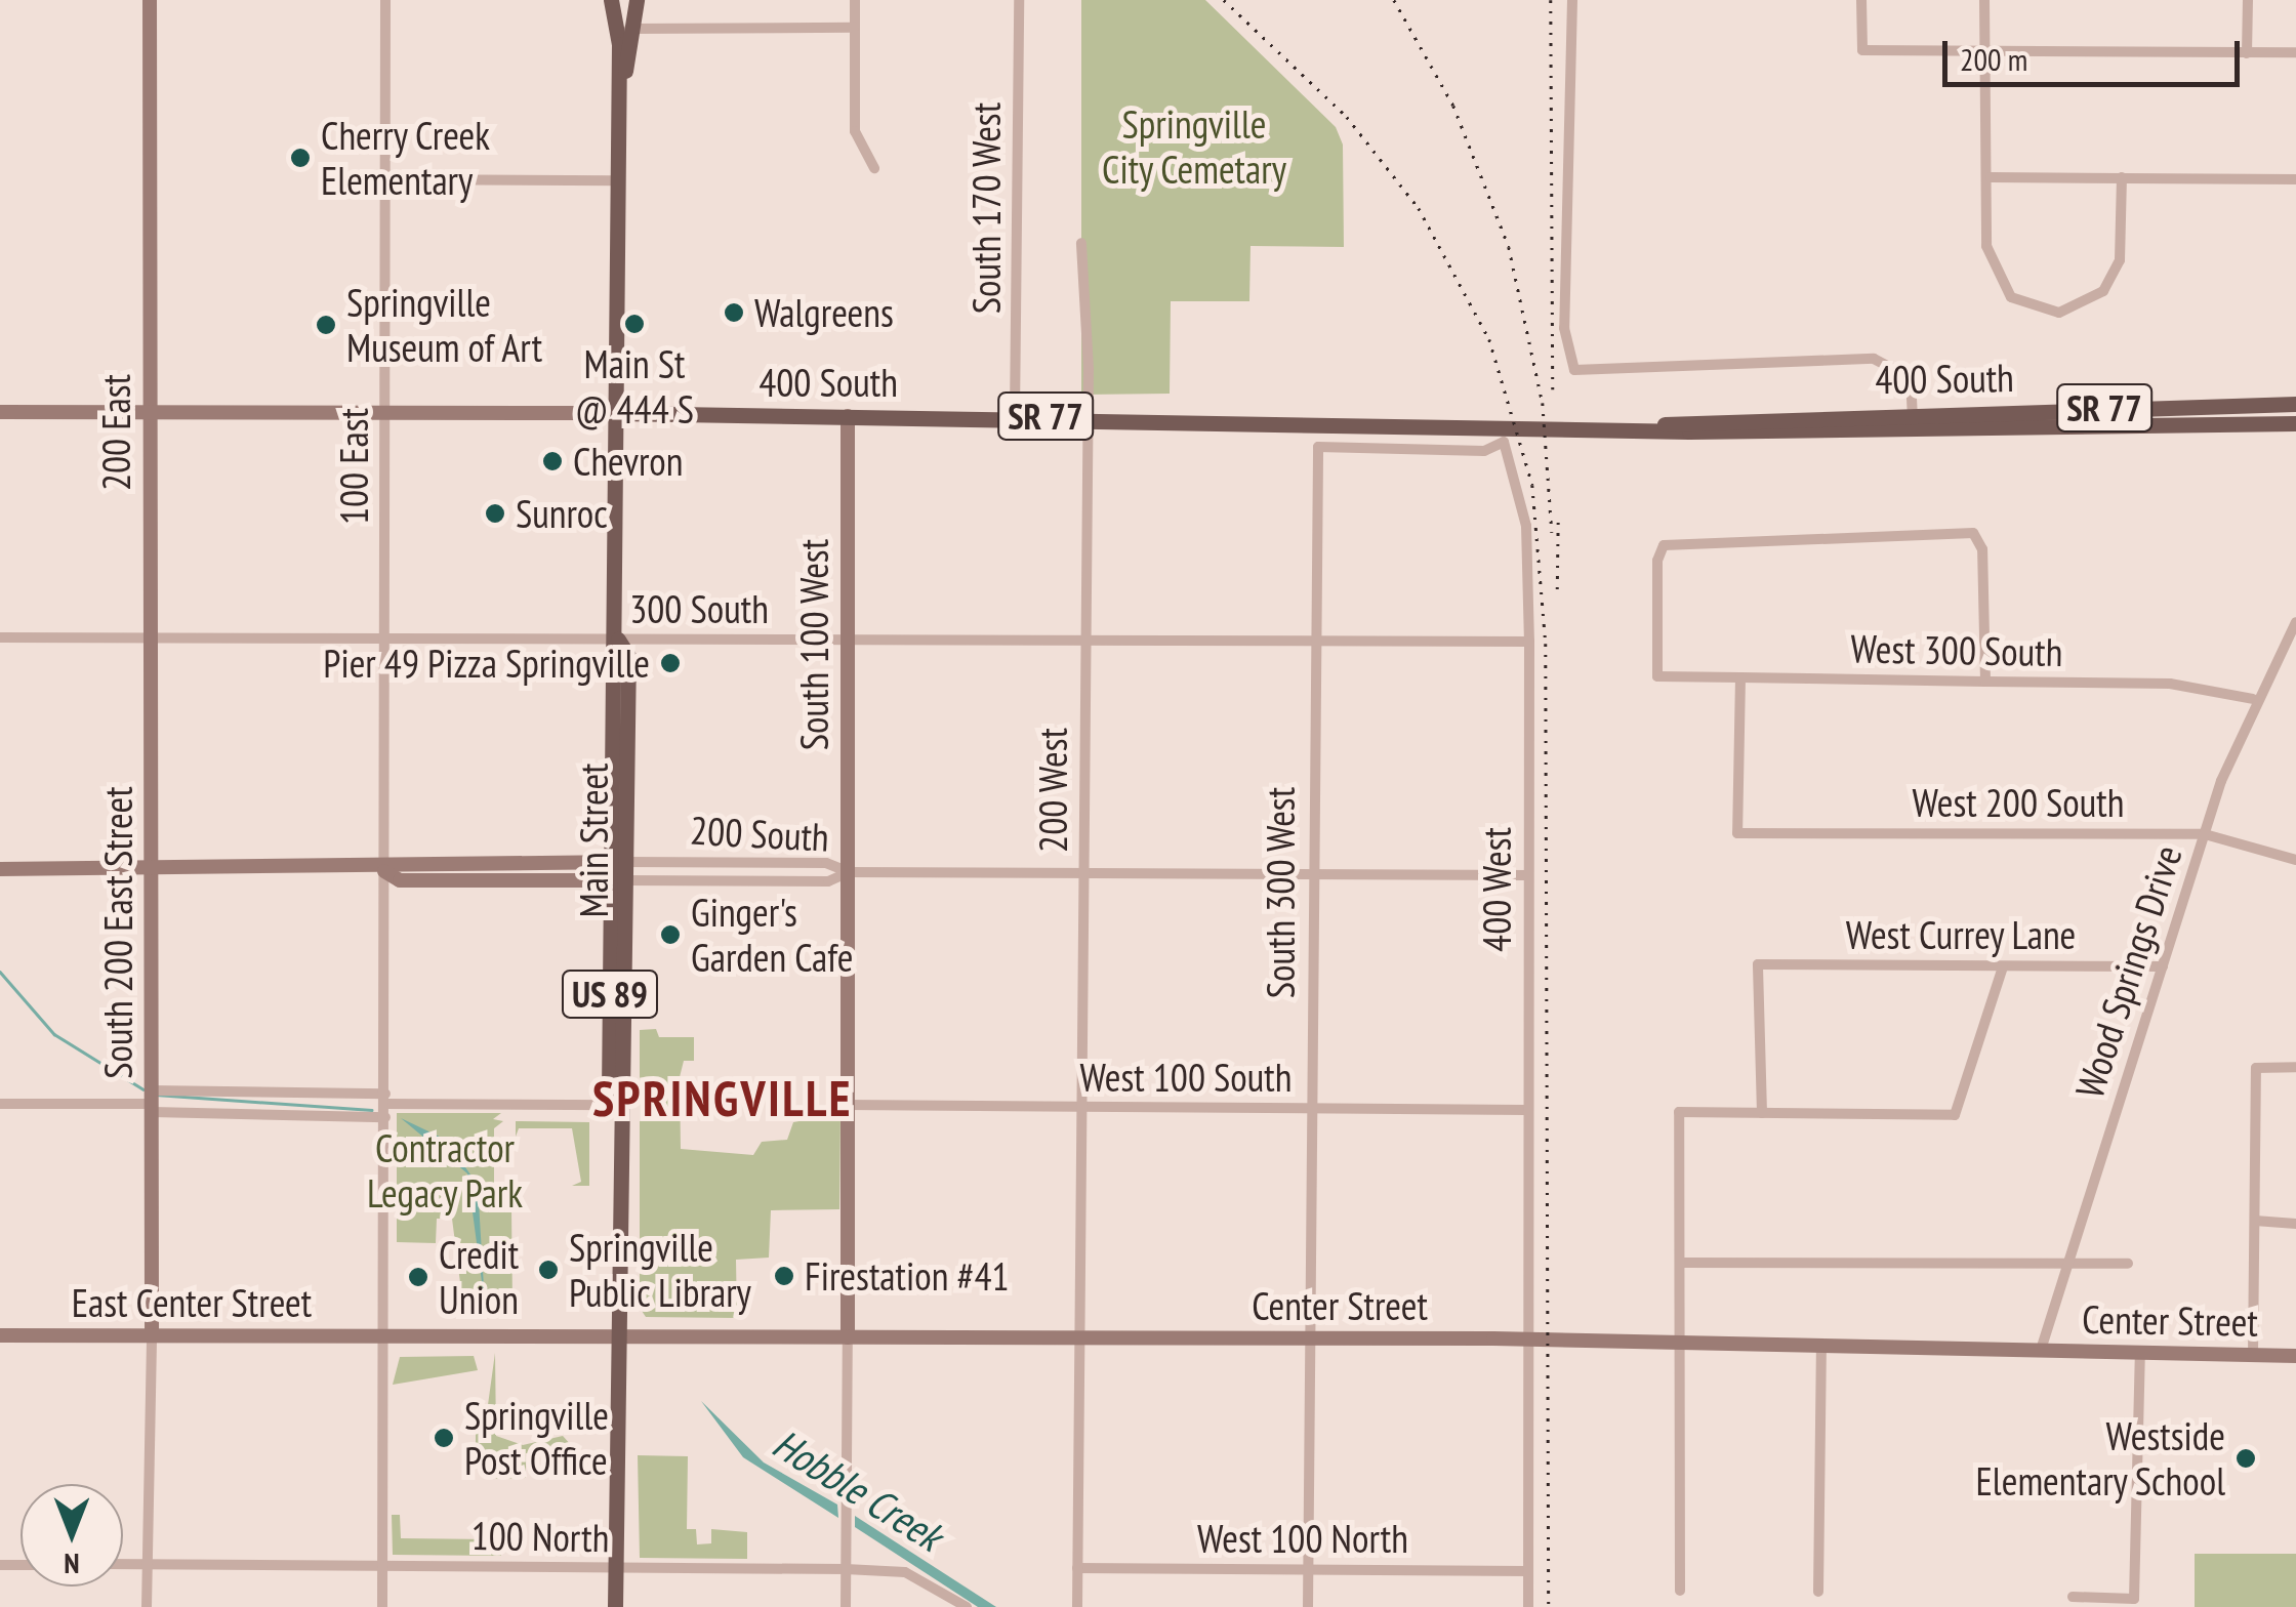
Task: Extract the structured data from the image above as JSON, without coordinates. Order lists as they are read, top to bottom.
{
  "streets": {
    "main road": [
      "400 South",
      "SR 77",
      "Main Street",
      "US 89"
    ],
    "street": [
      "South 170 West",
      "200 East",
      "100 East",
      "300 South",
      "South 100 West",
      "West 300 South",
      "200 West",
      "West 200 South",
      "200 South",
      "400 West",
      "South 300 West",
      "South 200 East Street",
      "West Currey Lane",
      "Wood Springs Drive",
      "West 100 South",
      "East Center Street",
      "Center Street",
      "100 North",
      "West 100 North"
    ]
  },
  "crossings": [
    ["South 170 West", "400 South"],
    ["400 South", "200 East"],
    ["400 South", "100 East"],
    ["400 South", "South 100 West"],
    ["400 South", "200 West"],
    ["400 South", "Main Street"],
    ["200 East", "South 200 East Street"],
    ["100 East", "300 South"],
    ["100 East", "200 South"],
    ["100 East", "East Center Street"],
    ["100 East", "Center Street"],
    ["100 East", "100 North"],
    ["300 South", "South 100 West"],
    ["300 South", "200 West"],
    ["300 South", "Main Street"],
    ["300 South", "400 West"],
    ["300 South", "South 300 West"],
    ["300 South", "South 200 East Street"],
    ["South 100 West", "200 South"],
    ["South 100 West", "West 100 South"],
    ["South 100 West", "Center Street"],
    ["West 300 South", "West 200 South"],
    ["West 300 South", "Wood Springs Drive"],
    ["200 West", "West 100 South"],
    ["200 West", "Center Street"],
    ["200 West", "West 100 North"],
    ["West 200 South", "Wood Springs Drive"],
    ["200 South", "Main Street"],
    ["Main Street", "US 89"],
    ["Main Street", "Center Street"],
    ["Main Street", "100 North"],
    ["400 West", "South 300 West"],
    ["400 West", "West 100 South"],
    ["400 West", "Center Street"],
    ["400 West", "West 100 North"],
    ["South 300 West", "West 100 South"],
    ["South 300 West", "Center Street"],
    ["South 300 West", "West 100 North"],
    ["South 200 East Street", "East Center Street"],
    ["West Currey Lane", "Wood Springs Drive"],
    ["Wood Springs Drive", "Center Street"],
    ["East Center Street", "Center Street"]
  ],
  "districts": ["SPRINGVILLE"],
  "water": ["Hobble Creek"],
  "parks": ["Springville City Cemetary", "Contractor Legacy Park"],
  "places": [
    "Cherry Creek Elementary",
    "Walgreens",
    "Main St @ 444 S",
    "Springville Museum of Art",
    "Chevron",
    "Sunroc",
    "Pier 49 Pizza Springville",
    "Ginger's Garden Cafe",
    "Springville Public Library",
    "Firestation #41",
    "Credit Union",
    "Springville Post Office",
    "Westside Elementary School"
  ],
  "scale_bar": "200 m",
  "north": "bottom"
}
